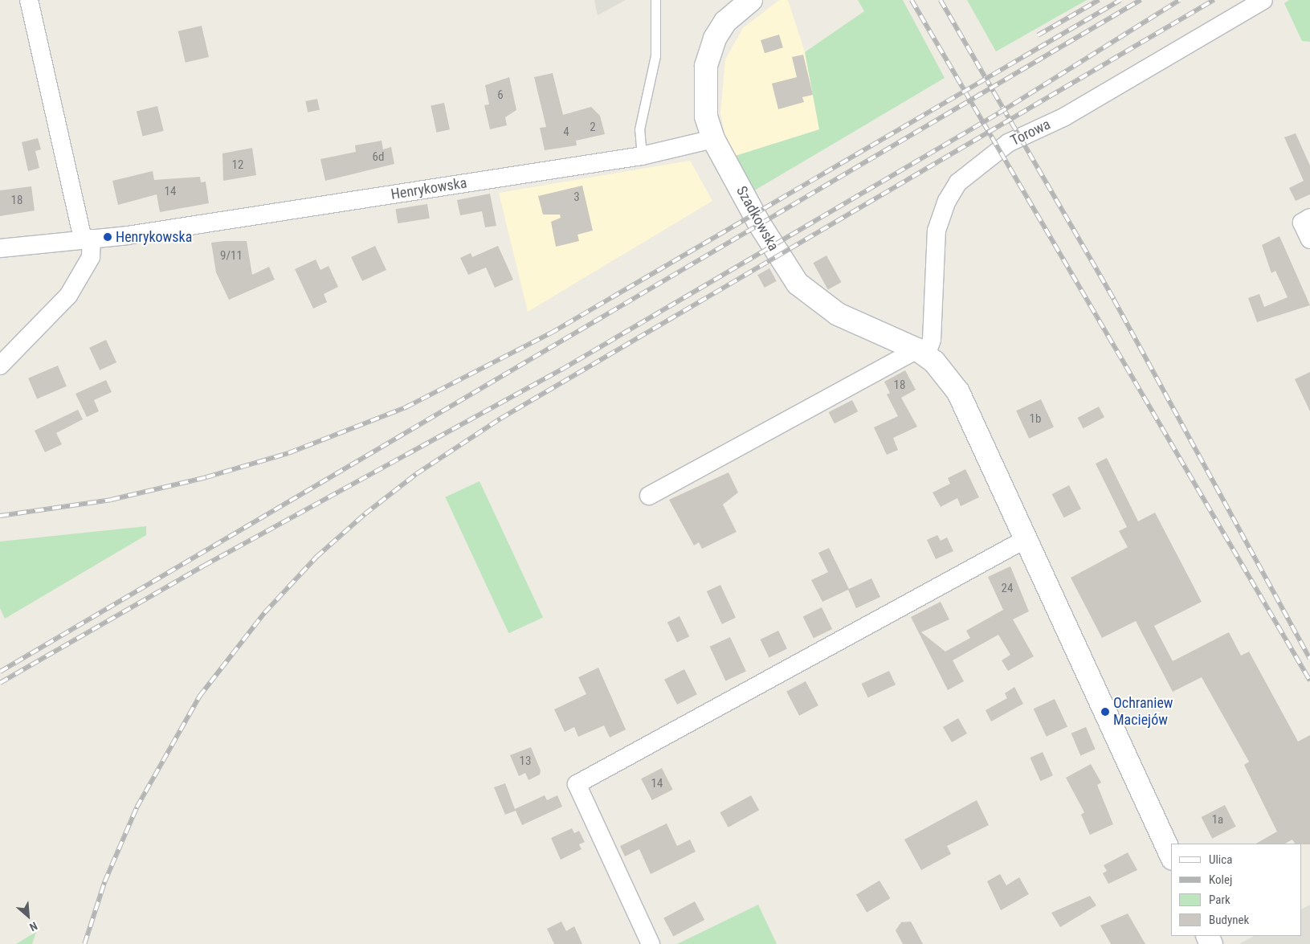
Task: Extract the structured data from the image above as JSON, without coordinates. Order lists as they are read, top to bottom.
{
  "streets": {
    "street": ["Torowa", "Henrykowska", "Szadkowska"]
  },
  "crossings": [
    ["Torowa", "Szadkowska"],
    ["Henrykowska", "Szadkowska"]
  ],
  "places": ["Henrykowska", "Ochraniew Maciejów"],
  "house_numbers": [
    "6",
    "2",
    "4",
    "6d",
    "12",
    "14",
    "3",
    "18",
    "9/11",
    "18",
    "1b",
    "24",
    "13",
    "14",
    "1a"
  ],
  "legend": [
    "Ulica",
    "Kolej",
    "Park",
    "Budynek"
  ],
  "north": "bottom right"
}
